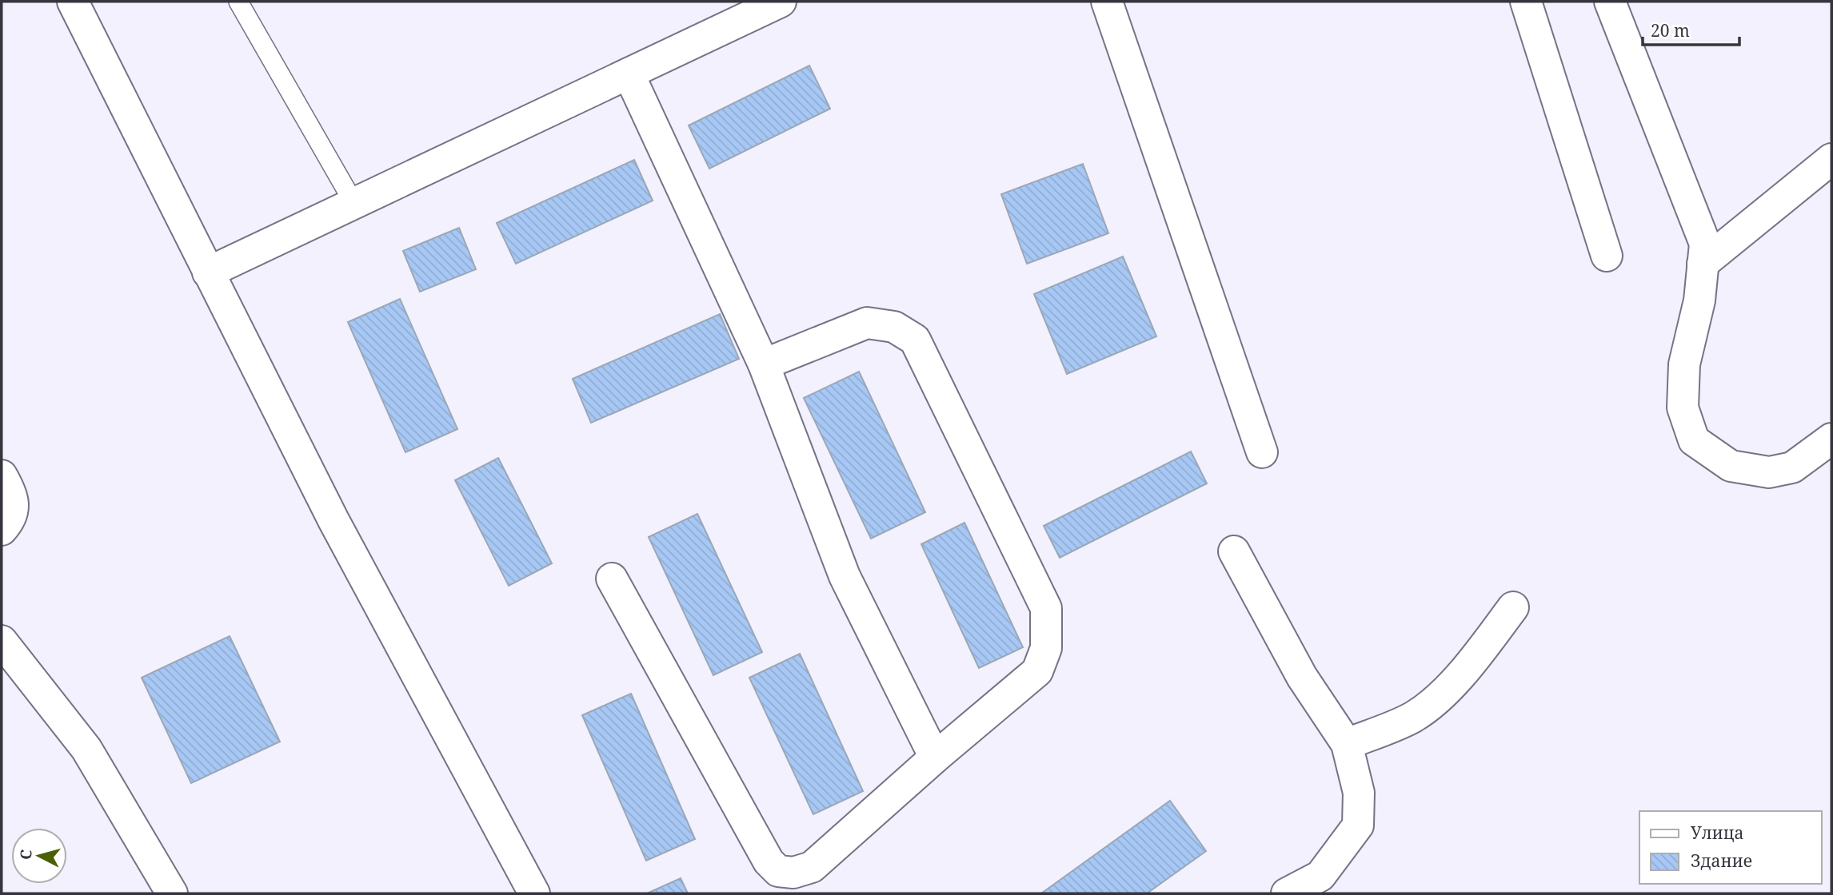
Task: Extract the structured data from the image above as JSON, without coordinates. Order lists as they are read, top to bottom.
{
  "legend": ["Улица", "Здание"],
  "scale_bar": "20 m",
  "north": "left"
}
